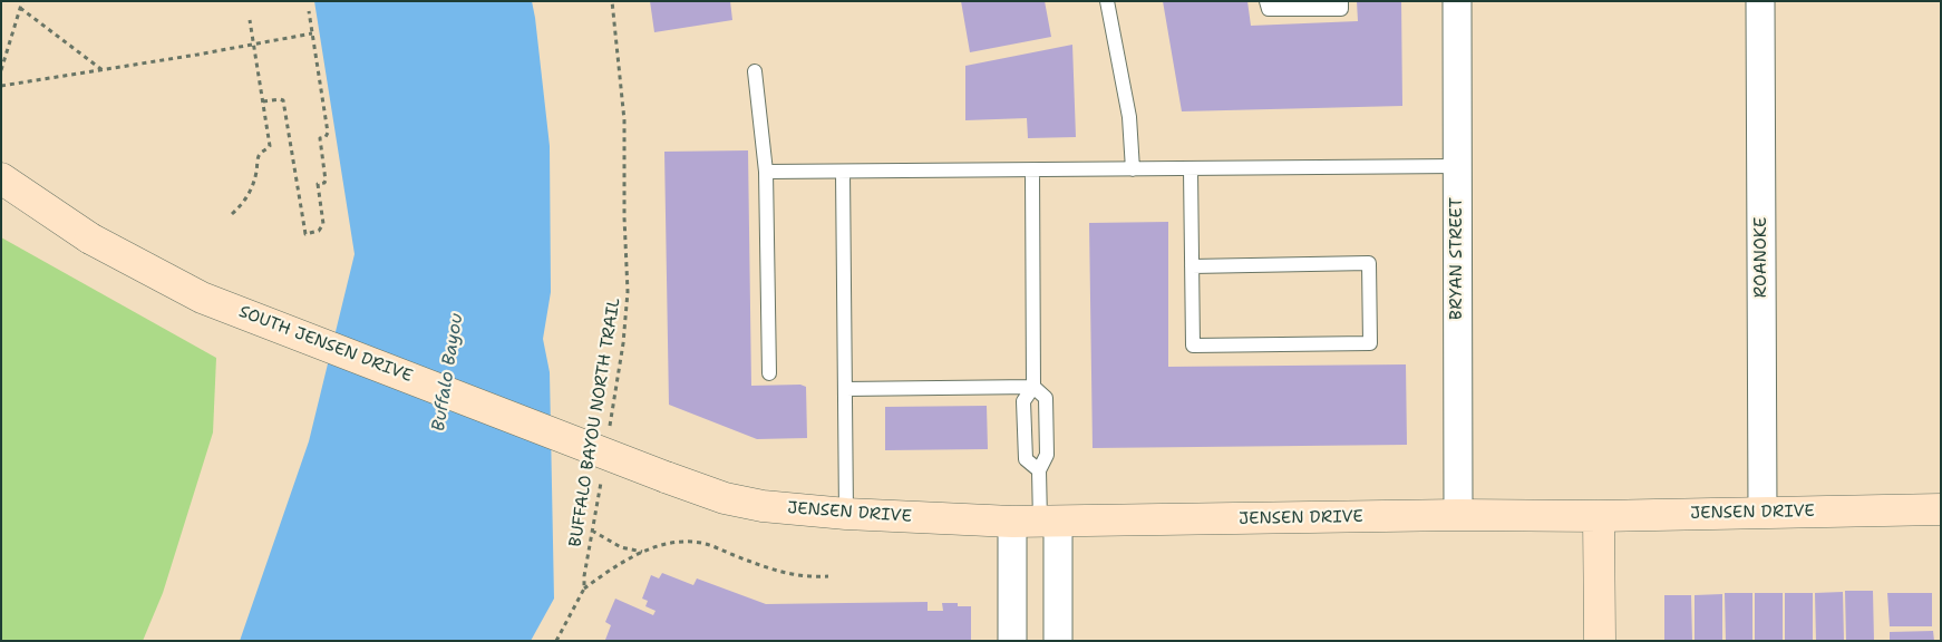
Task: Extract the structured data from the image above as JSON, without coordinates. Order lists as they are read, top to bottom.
{
  "streets": {
    "main road": ["SOUTH JENSEN DRIVE", "JENSEN DRIVE"],
    "street": ["ROANOKE", "BRYAN STREET"],
    "path": ["BUFFALO BAYOU NORTH TRAIL"]
  },
  "crossings": [
    ["ROANOKE", "JENSEN DRIVE"],
    ["BRYAN STREET", "JENSEN DRIVE"],
    ["SOUTH JENSEN DRIVE", "JENSEN DRIVE"]
  ],
  "water": ["Buffalo Bayou"]
}
